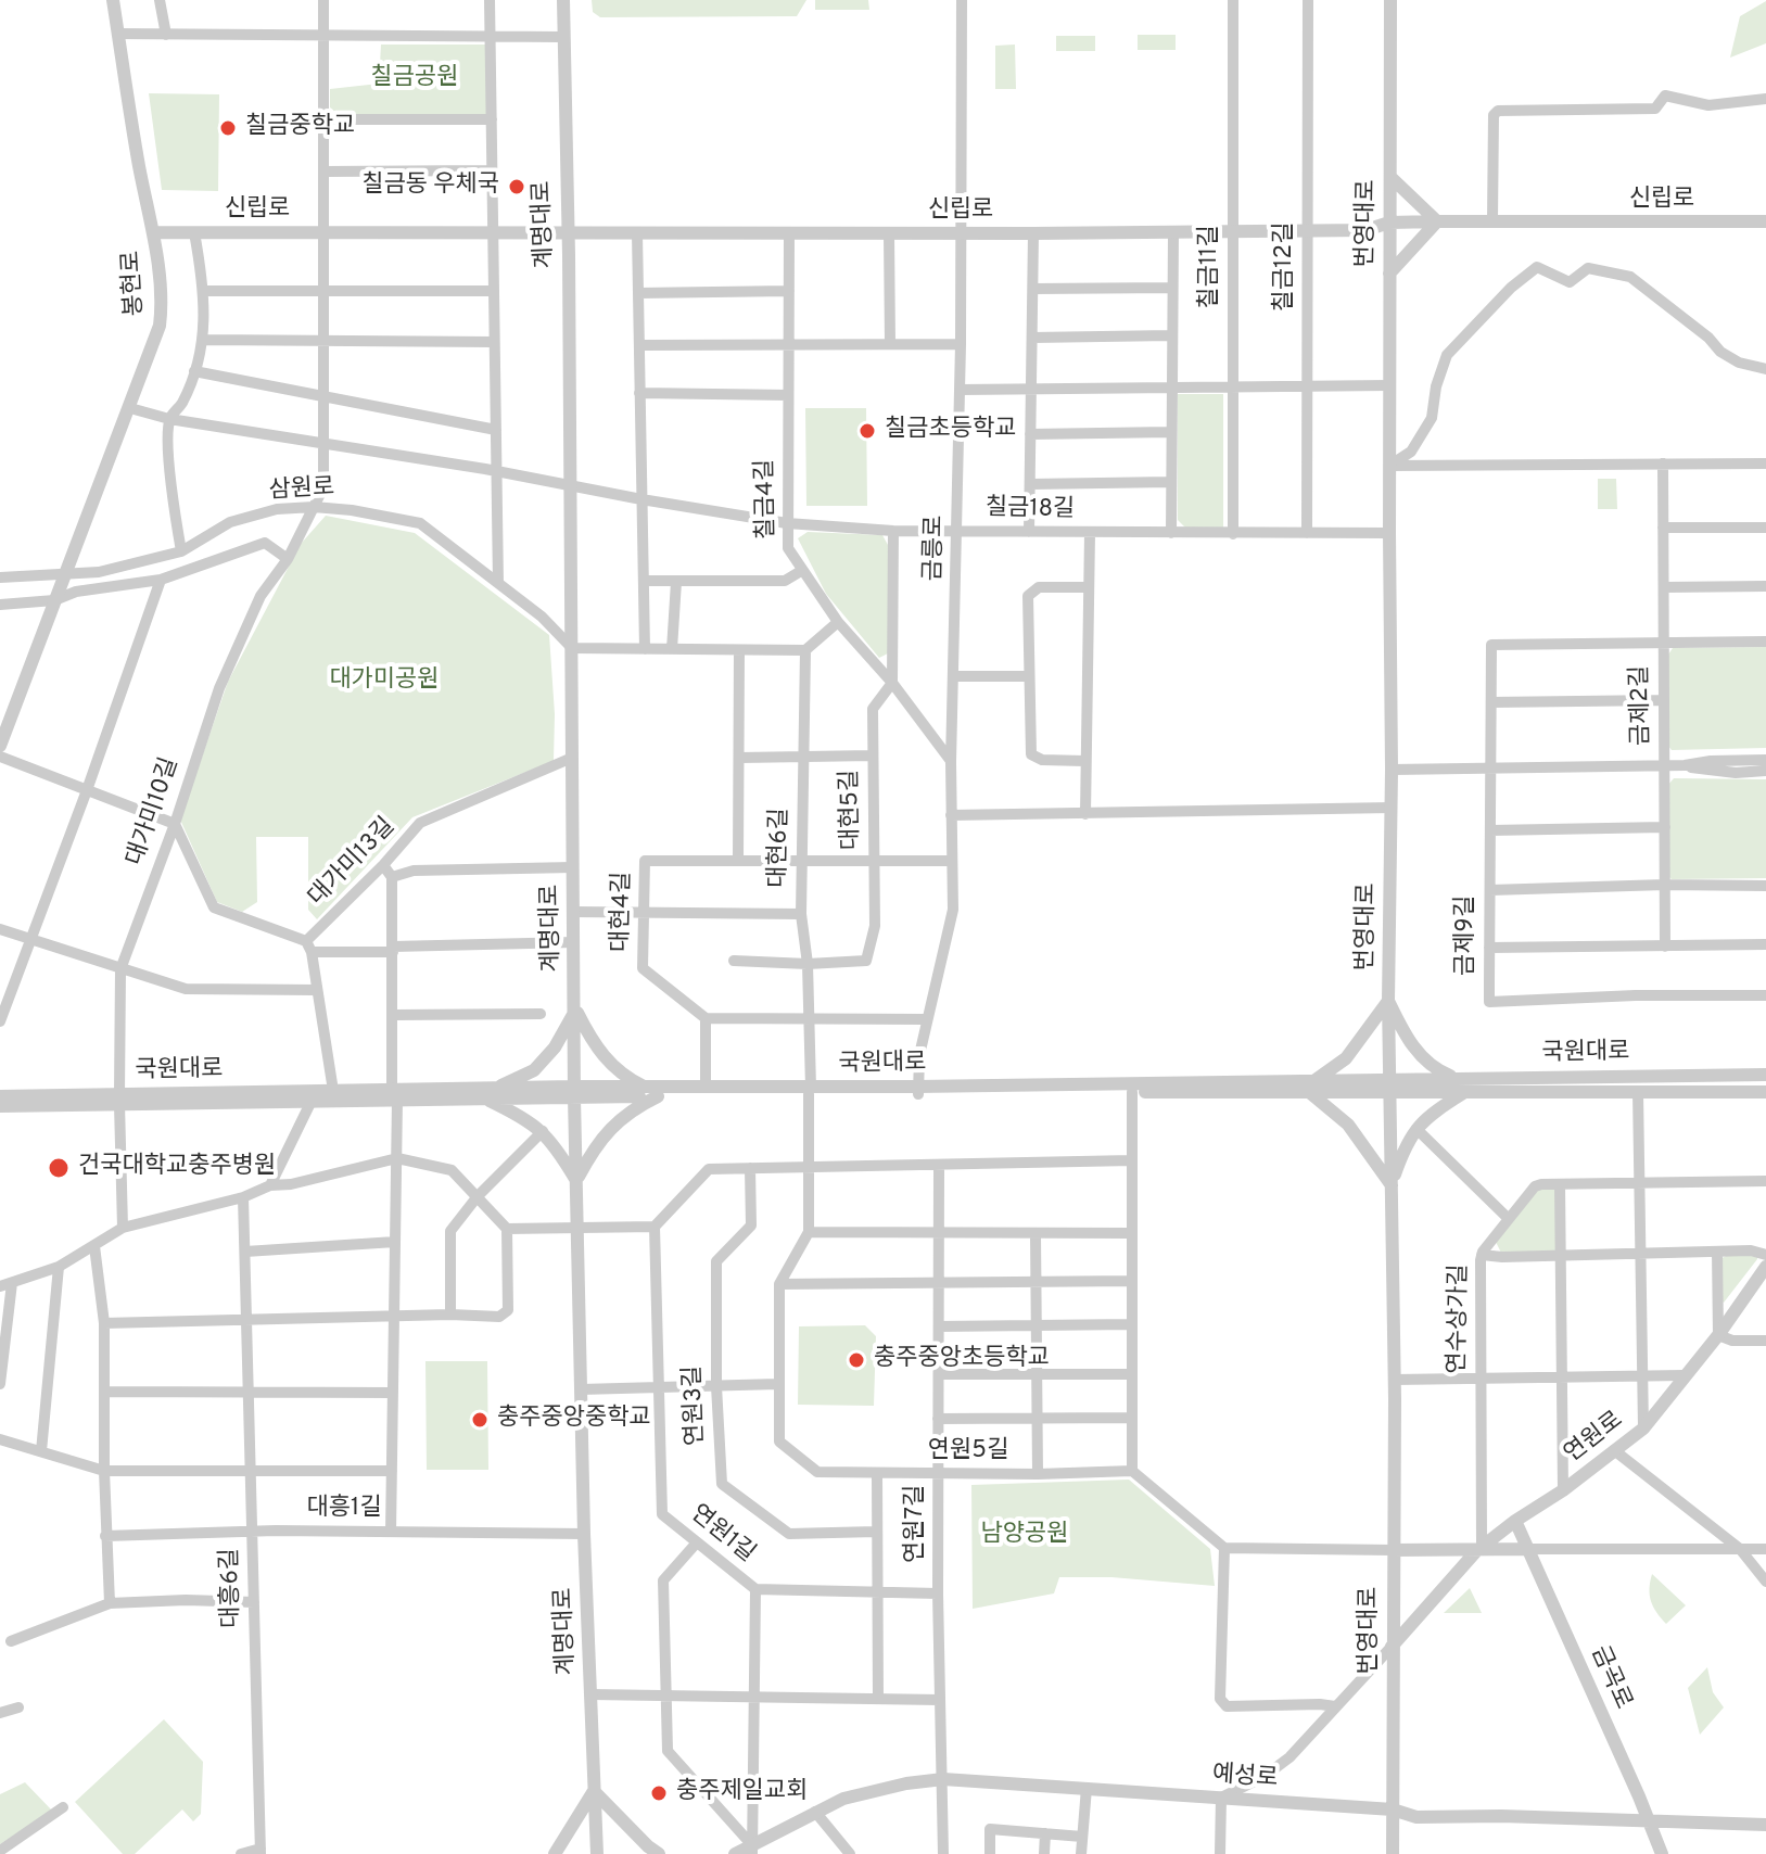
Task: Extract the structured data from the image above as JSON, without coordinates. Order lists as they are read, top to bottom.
{
  "streets": {
    "street": [
      "신립로",
      "번영대로",
      "계명대로",
      "칠금11길",
      "칠금12길",
      "봉현로",
      "삼원로",
      "칠금4길",
      "칠금18길",
      "금릉로",
      "금제2길",
      "대현5길",
      "대가미10길",
      "대현6길",
      "대가미13길",
      "대현4길",
      "금제9길",
      "국원대로",
      "연수상가길",
      "연원3길",
      "연원로",
      "연원5길",
      "대흥1길",
      "연원7길",
      "연원1길",
      "대흥6길",
      "금곡로",
      "예성로"
    ]
  },
  "crossings": [
    ["신립로", "번영대로"],
    ["신립로", "계명대로"],
    ["신립로", "칠금11길"],
    ["신립로", "칠금12길"],
    ["신립로", "봉현로"],
    ["신립로", "칠금4길"],
    ["신립로", "금릉로"],
    ["신립로", "대가미10길"],
    ["번영대로", "칠금18길"],
    ["번영대로", "국원대로"],
    ["번영대로", "연원로"],
    ["번영대로", "예성로"],
    ["계명대로", "삼원로"],
    ["계명대로", "칠금18길"],
    ["계명대로", "대가미13길"],
    ["계명대로", "국원대로"],
    ["계명대로", "대흥1길"],
    ["칠금11길", "칠금18길"],
    ["칠금12길", "칠금18길"],
    ["봉현로", "삼원로"],
    ["봉현로", "칠금18길"],
    ["삼원로", "대가미10길"],
    ["칠금4길", "칠금18길"],
    ["칠금4길", "금릉로"],
    ["칠금4길", "대현5길"],
    ["칠금18길", "금릉로"],
    ["칠금18길", "대현5길"],
    ["칠금18길", "대가미10길"],
    ["금릉로", "대현4길"],
    ["금릉로", "국원대로"],
    ["금제2길", "금제9길"],
    ["대현5길", "대현6길"],
    ["대현5길", "대현4길"],
    ["대가미10길", "국원대로"],
    ["대현6길", "대현4길"],
    ["대현6길", "국원대로"],
    ["대현6길", "연원5길"],
    ["국원대로", "연원5길"],
    ["연수상가길", "연원로"],
    ["연원로", "금곡로"],
    ["연원5길", "연원7길"],
    ["대흥1길", "대흥6길"],
    ["연원7길", "연원1길"],
    ["연원7길", "예성로"],
    ["금곡로", "예성로"]
  ],
  "parks": ["칠금공원", "대가미공원", "남양공원"],
  "places": [
    "칠금중학교",
    "칠금동 우체국",
    "칠금초등학교",
    "건국대학교충주병원",
    "충주중앙초등학교",
    "충주중앙중학교",
    "충주제일교회"
  ]
}
